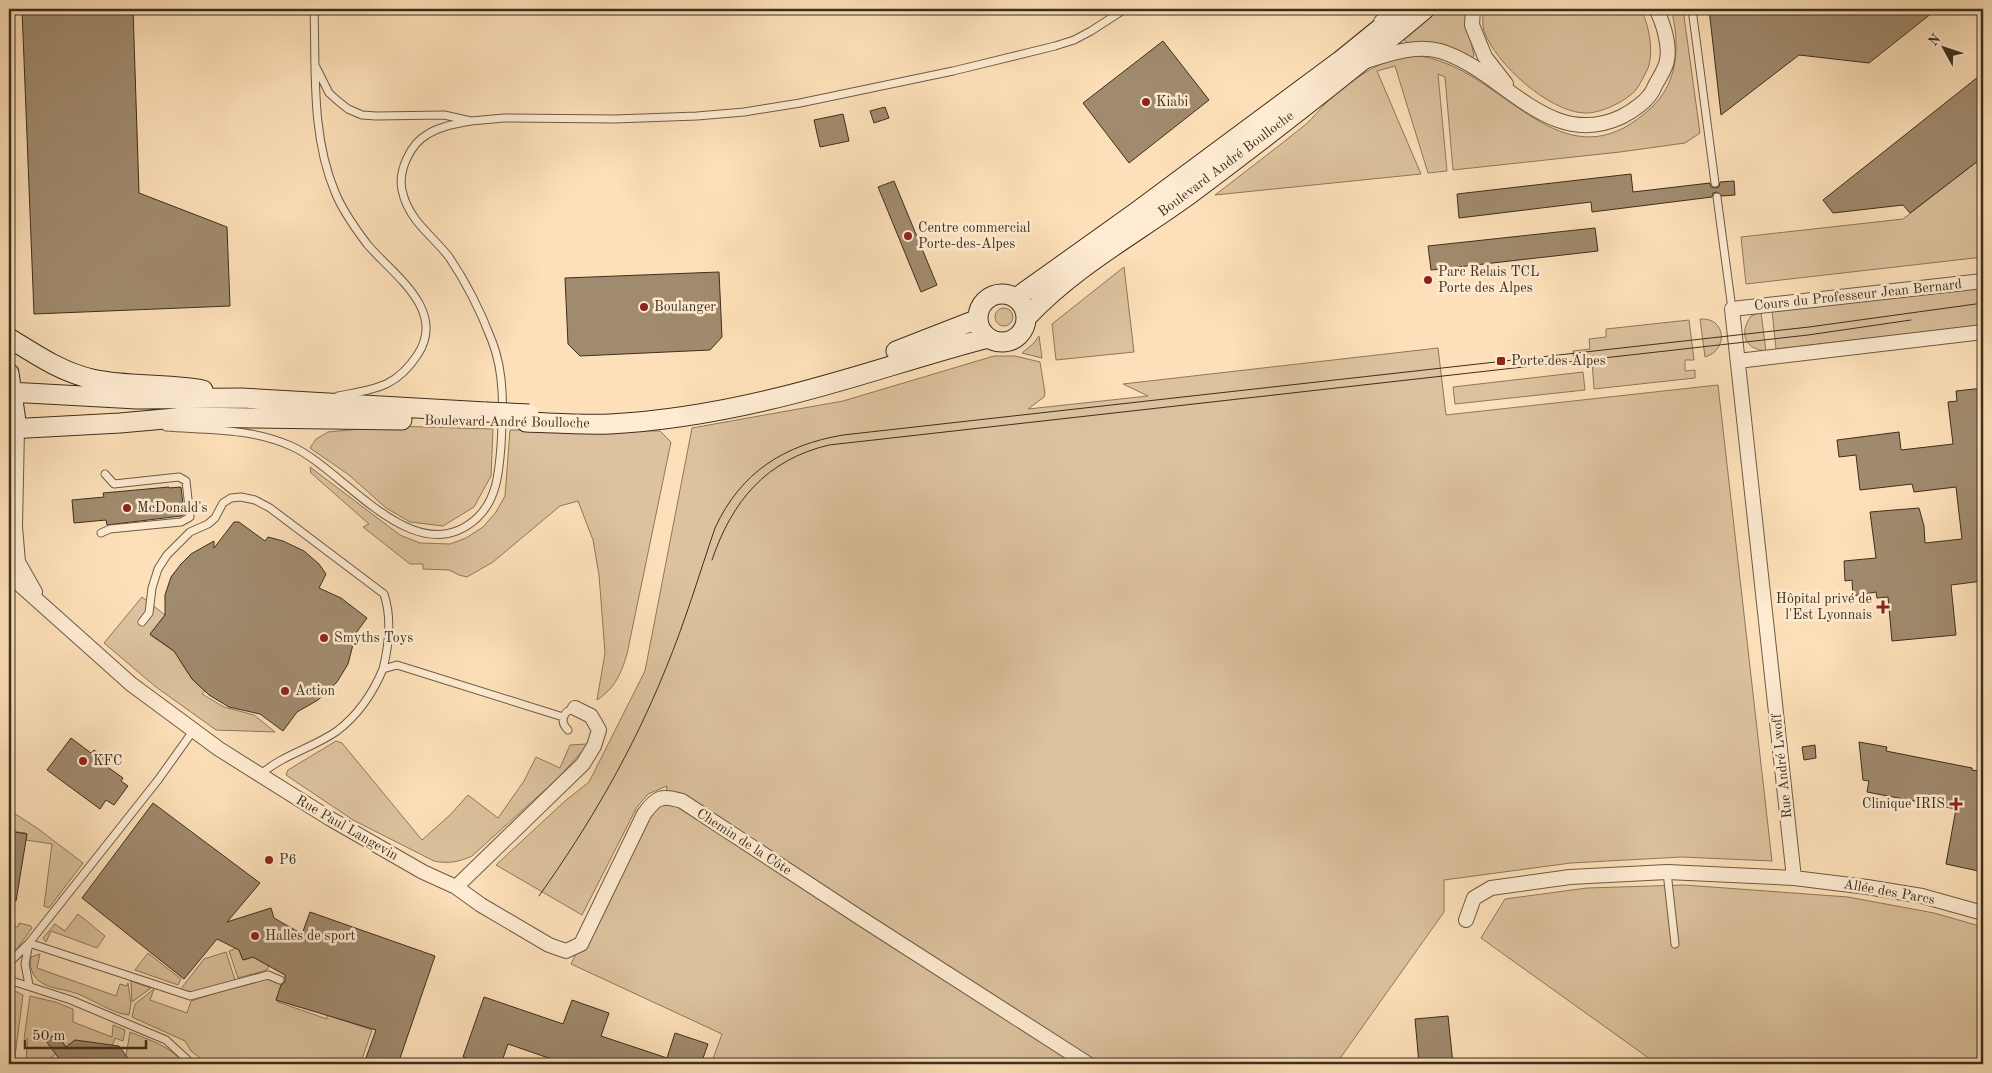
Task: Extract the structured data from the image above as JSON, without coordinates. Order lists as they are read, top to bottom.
{
  "streets": {
    "main road": ["Boulevard André Boulloche"],
    "street": [
      "Cours du Professeur Jean Bernard",
      "Rue André Lwoff",
      "Rue Paul Langevin",
      "Chemin de la Côte",
      "Allée des Parcs"
    ]
  },
  "crossings": [
    ["Boulevard André Boulloche", "Rue Paul Langevin"],
    ["Cours du Professeur Jean Bernard", "Rue André Lwoff"],
    ["Rue André Lwoff", "Allée des Parcs"],
    ["Rue Paul Langevin", "Chemin de la Côte"]
  ],
  "places": {
    "other": [
      "Kiabi",
      "Centre commercial Porte-des-Alpes",
      "Parc Relais TCL Porte des Alpes",
      "Boulanger",
      "McDonald's",
      "Smyths Toys",
      "Action",
      "KFC",
      "P6",
      "Halles de sport"
    ],
    "transit": ["Porte des Alpes"],
    "health": ["Hôpital privé de l'Est Lyonnais", "Clinique IRIS"]
  },
  "scale_bar": "50 m",
  "north": "top left"
}
